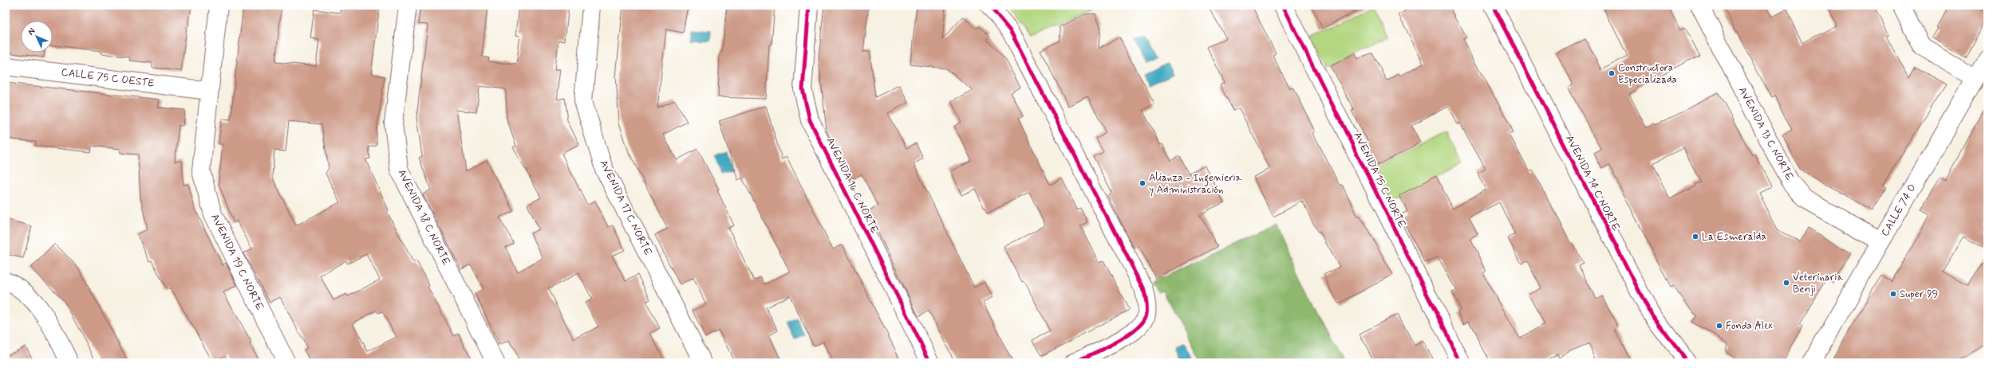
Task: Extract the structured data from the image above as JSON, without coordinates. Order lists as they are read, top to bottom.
{
  "streets": {
    "street": [
      "CALLE 75 C OESTE",
      "AVENIDA 13 C NORTE",
      "AVENIDA 15 C NORTE",
      "AVENIDA 14 C NORTE",
      "AVENIDA 16 C NORTE",
      "AVENIDA 17 C NORTE",
      "CALLE 74 O",
      "AVENIDA 18 C NORTE",
      "AVENIDA 19 C NORTE"
    ]
  },
  "crossings": [
    ["CALLE 75 C OESTE", "AVENIDA 19 C NORTE"],
    ["AVENIDA 13 C NORTE", "CALLE 74 O"]
  ],
  "places": [
    "Constructora Especializada",
    "Alianza - Ingenieria y Administración",
    "La Esmeralda",
    "Veterinaria Benji",
    "Super 99",
    "Fonda Alex"
  ],
  "north": "top left"
}
